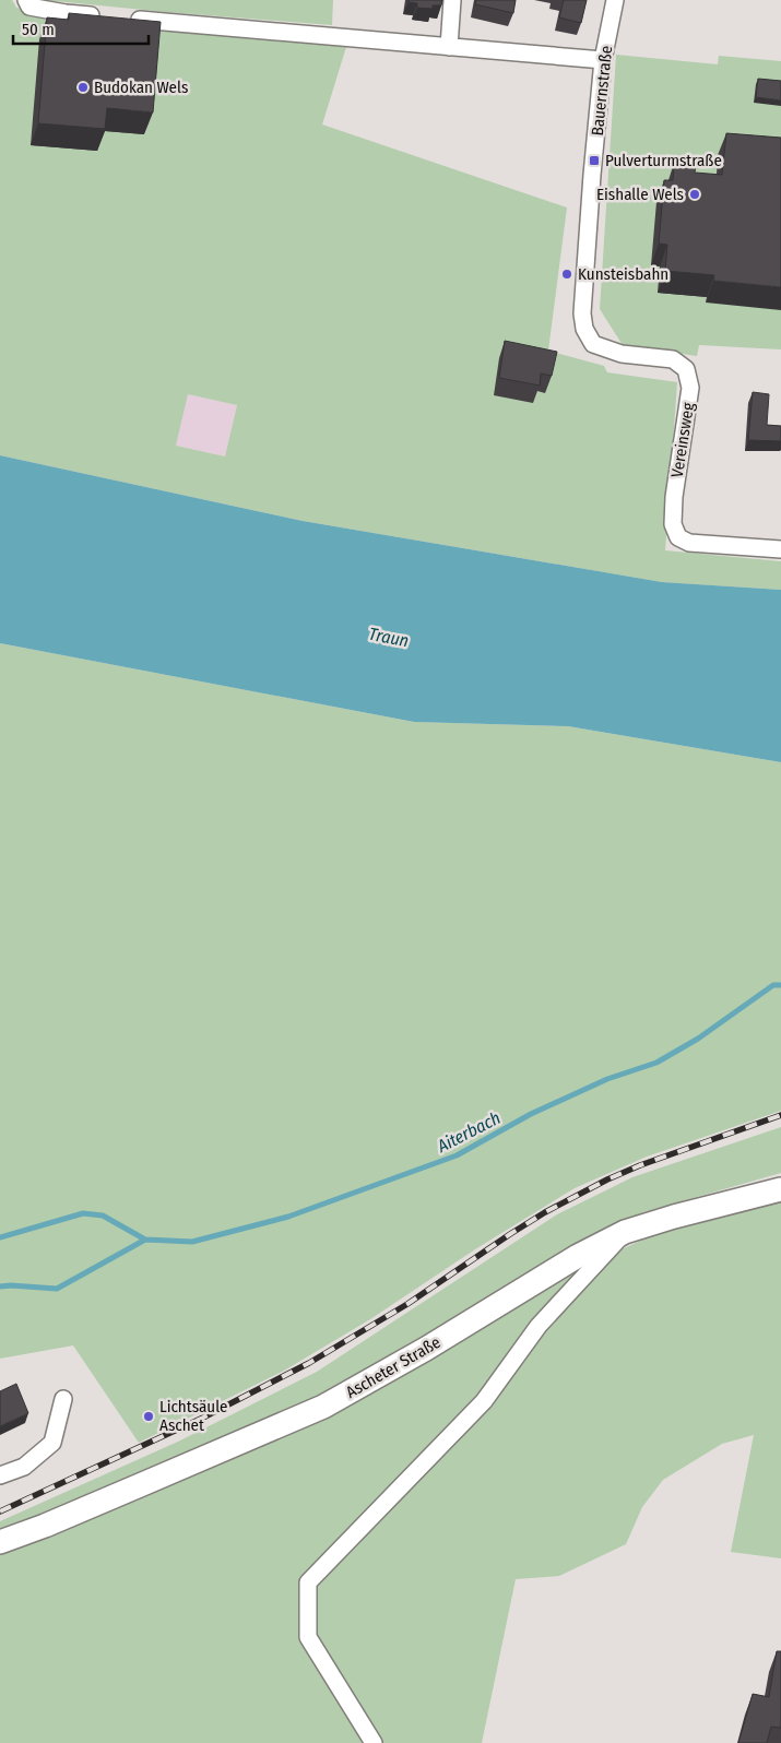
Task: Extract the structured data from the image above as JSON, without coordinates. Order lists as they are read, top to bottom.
{
  "streets": {
    "main road": ["Ascheter Straße"],
    "street": ["Bauernstraße", "Vereinsweg"]
  },
  "crossings": [
    ["Bauernstraße", "Vereinsweg"]
  ],
  "water": ["Traun", "Aiterbach"],
  "places": {
    "other": [
      "Budokan Wels",
      "Eishalle Wels",
      "Kunsteisbahn",
      "Lichtsäule Aschet"
    ],
    "transit": ["Pulverturmstraße"]
  },
  "scale_bar": "50 m"
}
